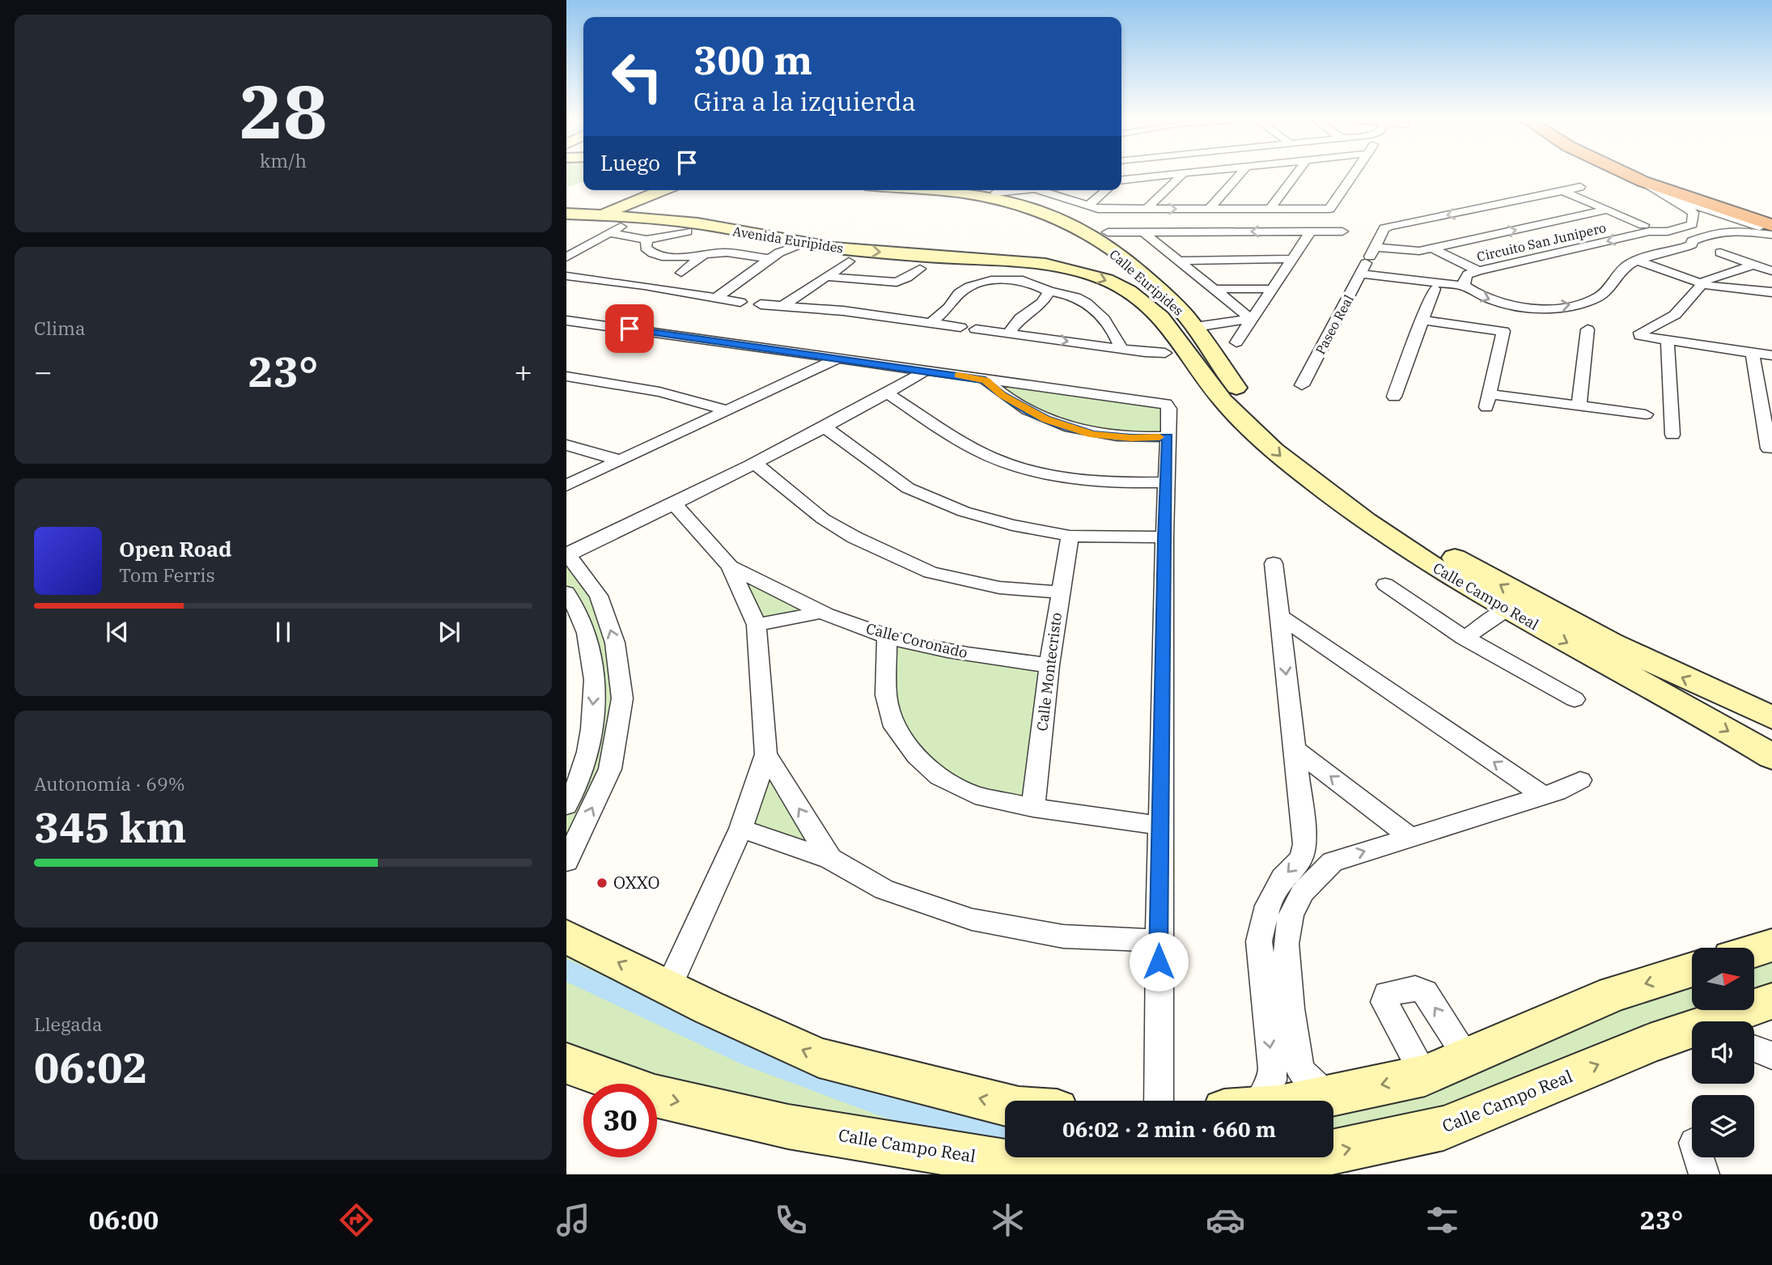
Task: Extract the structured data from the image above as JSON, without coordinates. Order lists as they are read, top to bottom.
{
  "streets": {
    "street": [
      "Avenida Euripides",
      "Circuito San Junipero",
      "Calle Eurípides",
      "Paseo Real",
      "Calle Campo Real",
      "Calle Coronado",
      "Calle Montecristo"
    ]
  },
  "crossings": [
    ["Avenida Euripides", "Calle Eurípides"],
    ["Calle Eurípides", "Calle Campo Real"],
    ["Calle Coronado", "Calle Montecristo"]
  ],
  "places": ["OXXO"],
  "north": "right",
  "page": {
    "tile": [
      ["28", "km/h"],
      "Clima",
      ["Autonomía · 69%", "345 km"],
      ["Llegada", "06:02"]
    ],
    "turn": ["300 m", "Gira a la izquierda"],
    "then": "Luego",
    "heat": ["−", "23°", "+"],
    "song": ["Open Road", "Tom Ferris"],
    "limit": "30",
    "trip": "06:02 · 2 min · 660 m",
    "tabs": ["06:00", "23°"]
  }
}
